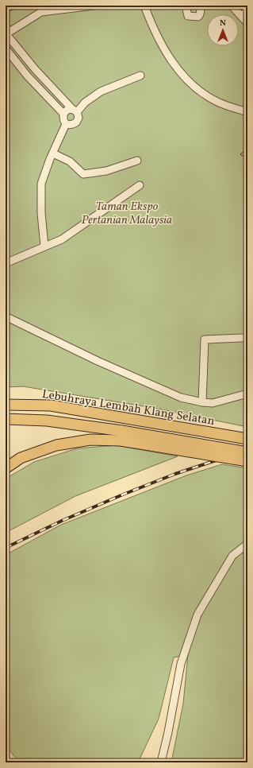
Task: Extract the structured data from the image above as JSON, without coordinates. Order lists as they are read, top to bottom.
{
  "streets": {
    "highway": ["Lebuhraya Lembah Klang Selatan"]
  },
  "parks": ["Taman Ekspo Pertanian Malaysia"],
  "north": "top"
}
